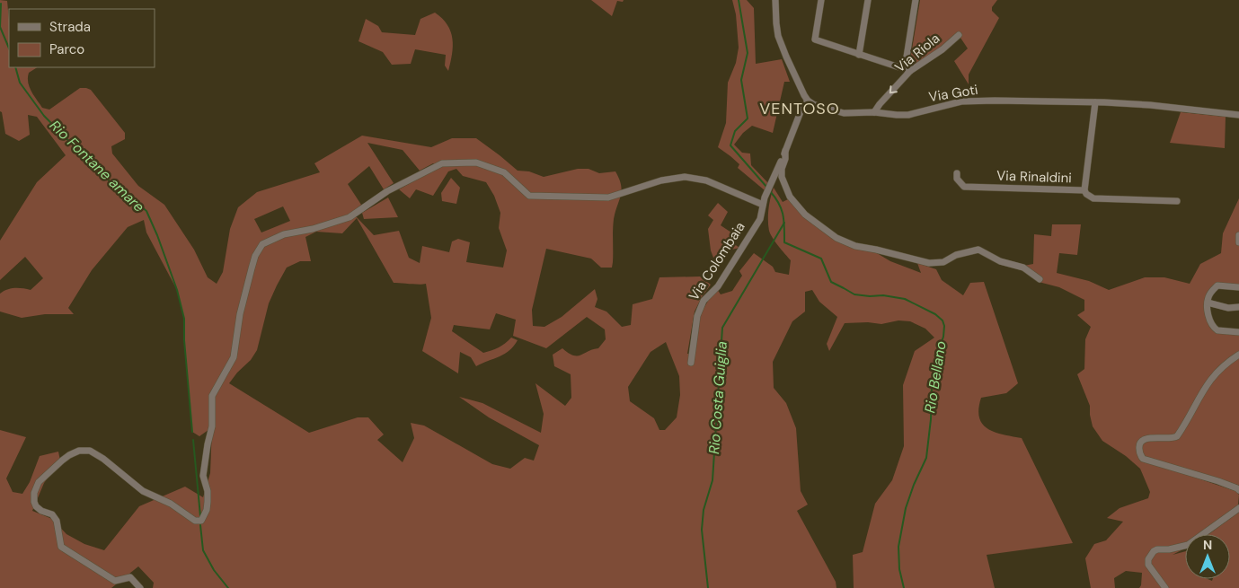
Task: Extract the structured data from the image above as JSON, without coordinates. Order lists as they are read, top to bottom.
{
  "streets": {
    "street": [
      "Via Riola",
      "Via Goti",
      "Via Rinaldini",
      "Via Colombaia"
    ]
  },
  "crossings": [
    ["Via Riola", "Via Goti"],
    ["Via Goti", "Via Rinaldini"],
    ["Via Goti", "Via Colombaia"]
  ],
  "one_way": ["Via Riola"],
  "districts": ["VENTOSO"],
  "water": ["Rio Fontane amare", "Rio Bellano", "Rio Costa Guiglia"],
  "legend": ["Strada", "Parco"],
  "north": "top"
}
